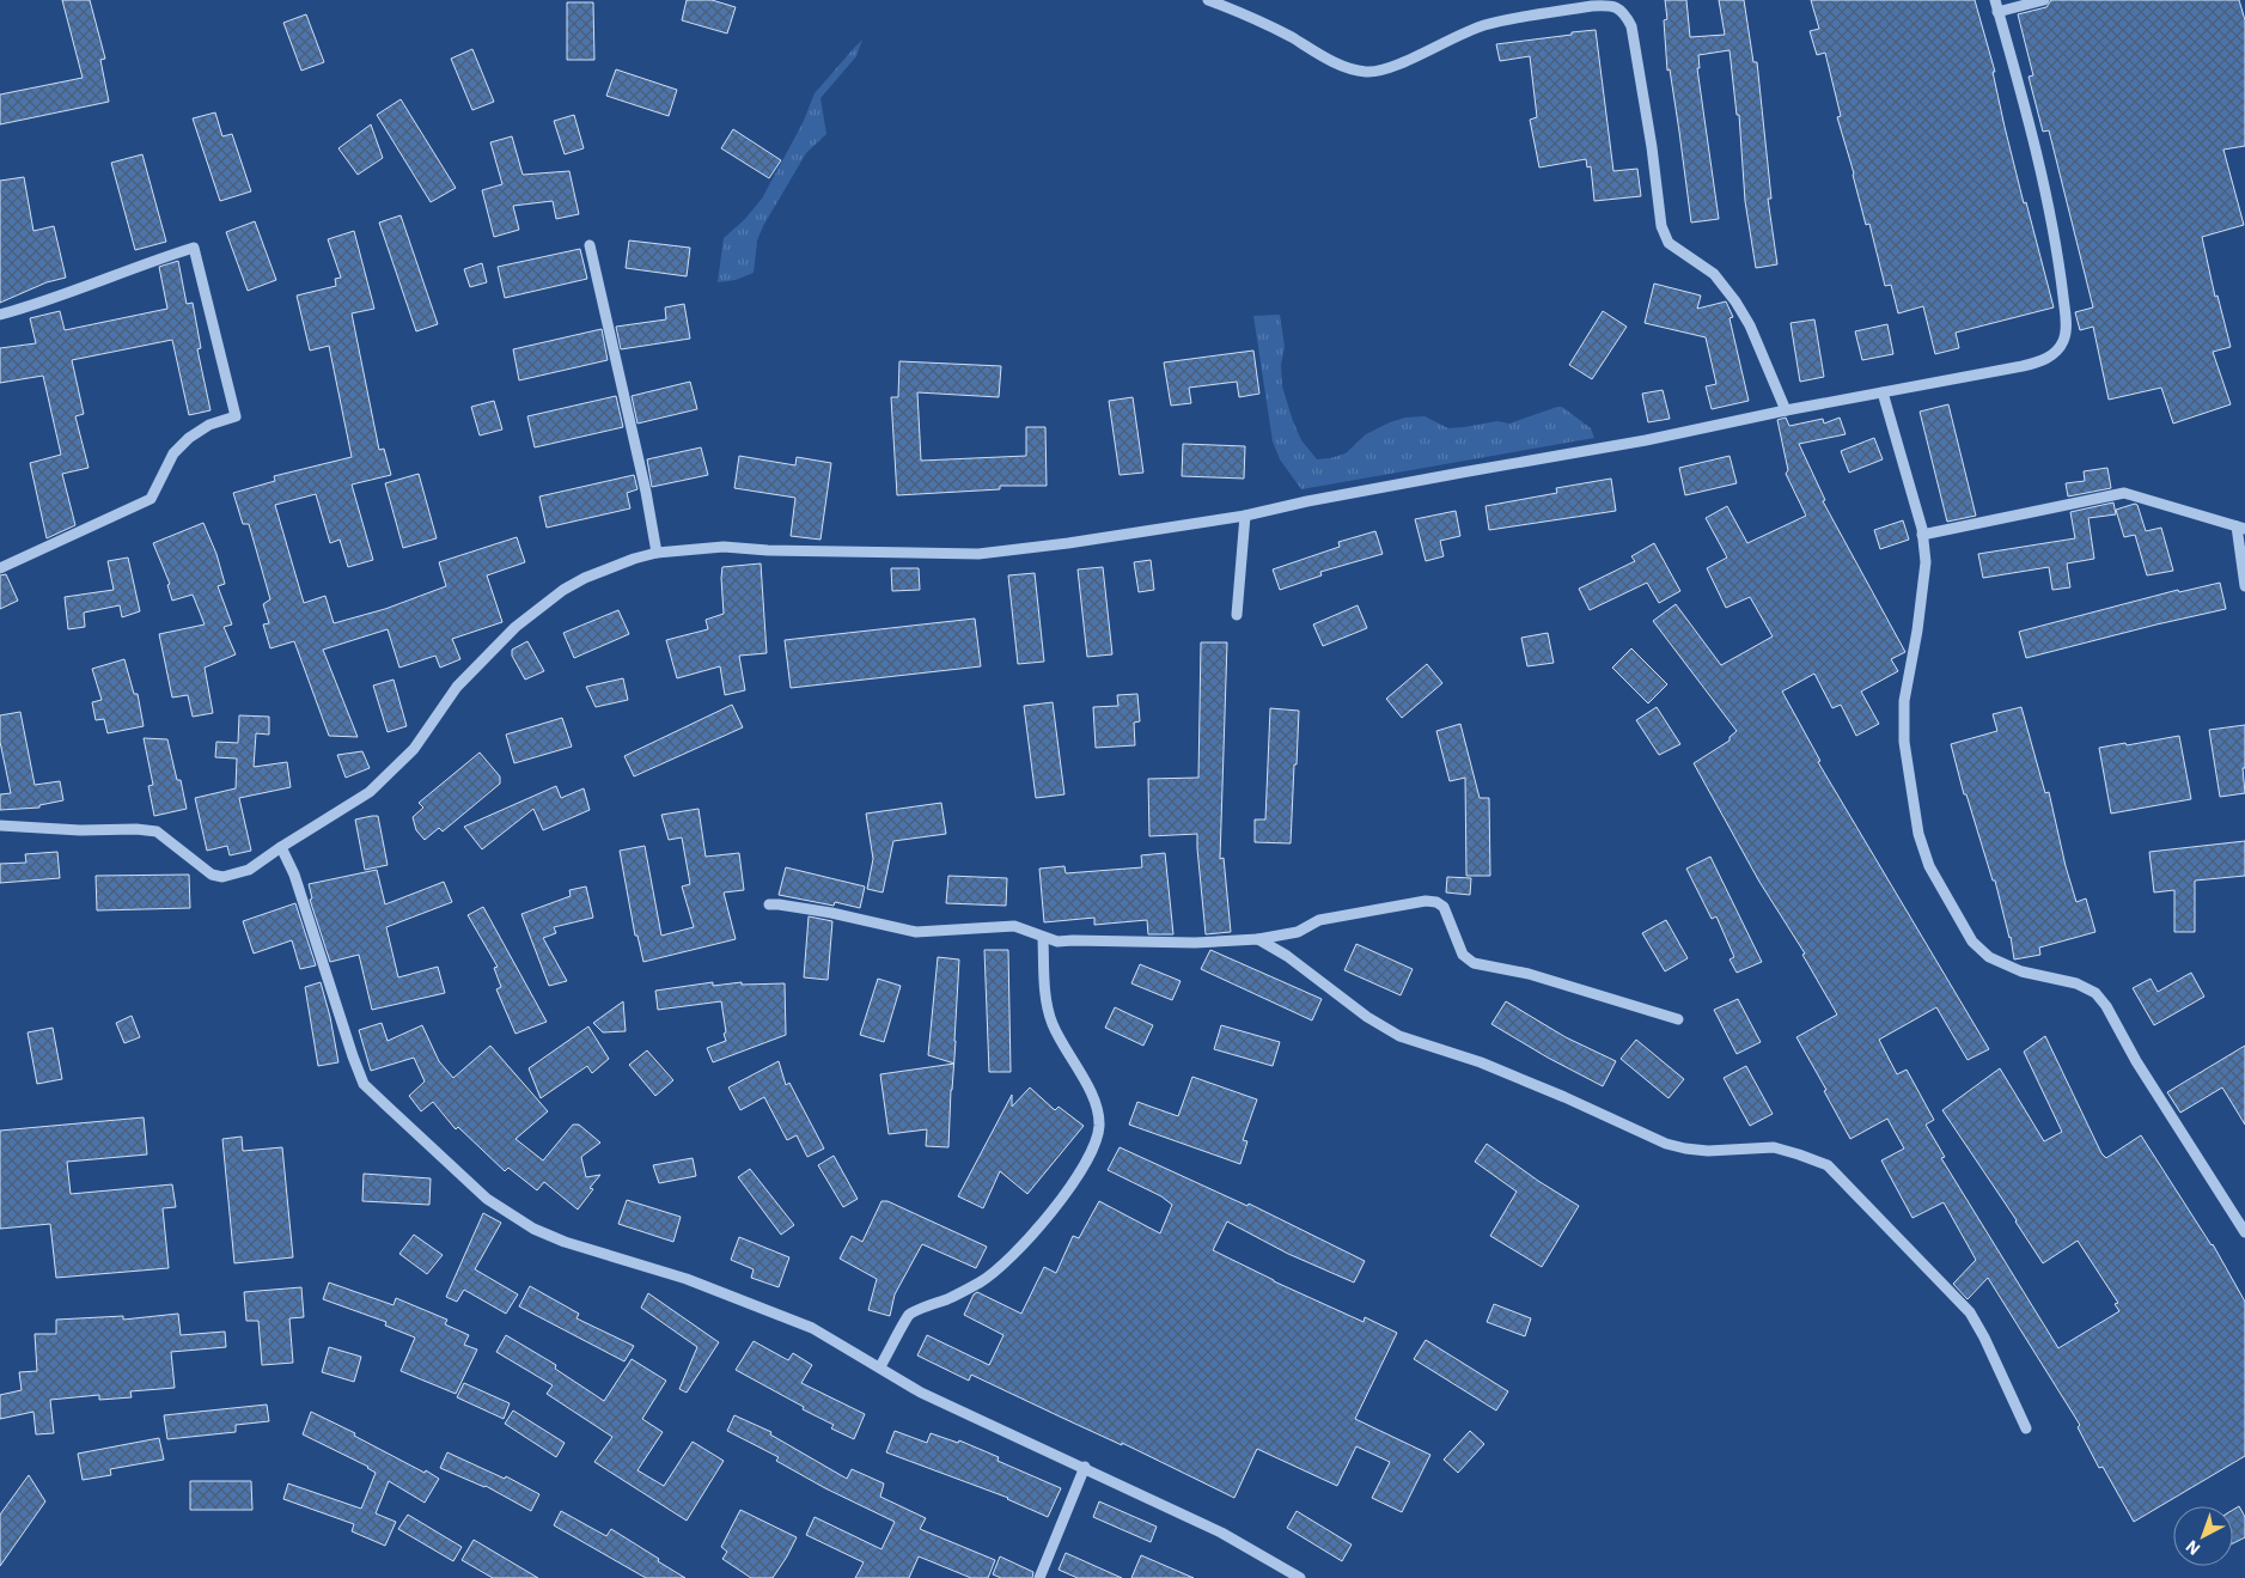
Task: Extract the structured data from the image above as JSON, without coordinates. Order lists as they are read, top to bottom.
{
  "north": "bottom left"
}
